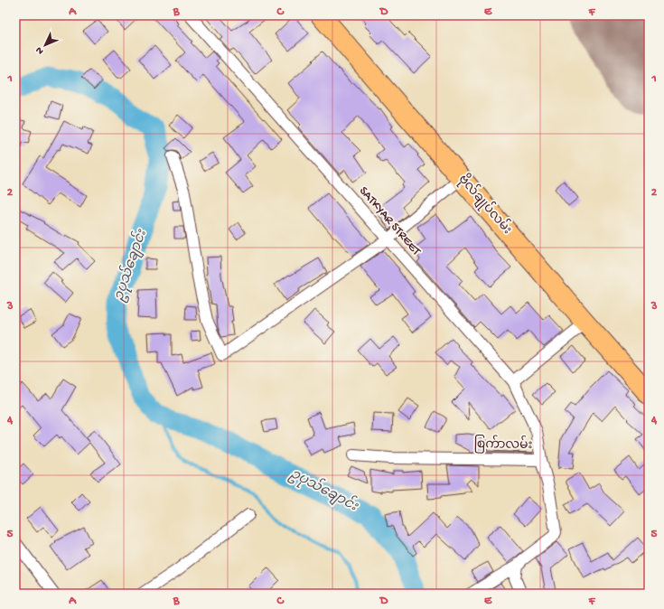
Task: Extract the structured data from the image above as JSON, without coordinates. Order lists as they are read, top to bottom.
{
  "streets": {
    "highway": ["ဗိုလ်ချုပ်လမ်း"],
    "street": ["SATKYAR STREET", "စြက်ာလမ်း"]
  },
  "crossings": [
    ["SATKYAR STREET", "စြက်ာလမ်း"]
  ],
  "water": ["ဥပုသ်ချောင်း"],
  "north": "bottom left",
  "grid": {
    "columns": [
      "A",
      "B",
      "C",
      "D",
      "E",
      "F"
    ],
    "rows": [
      "1",
      "2",
      "3",
      "4",
      "5"
    ]
  }
}
